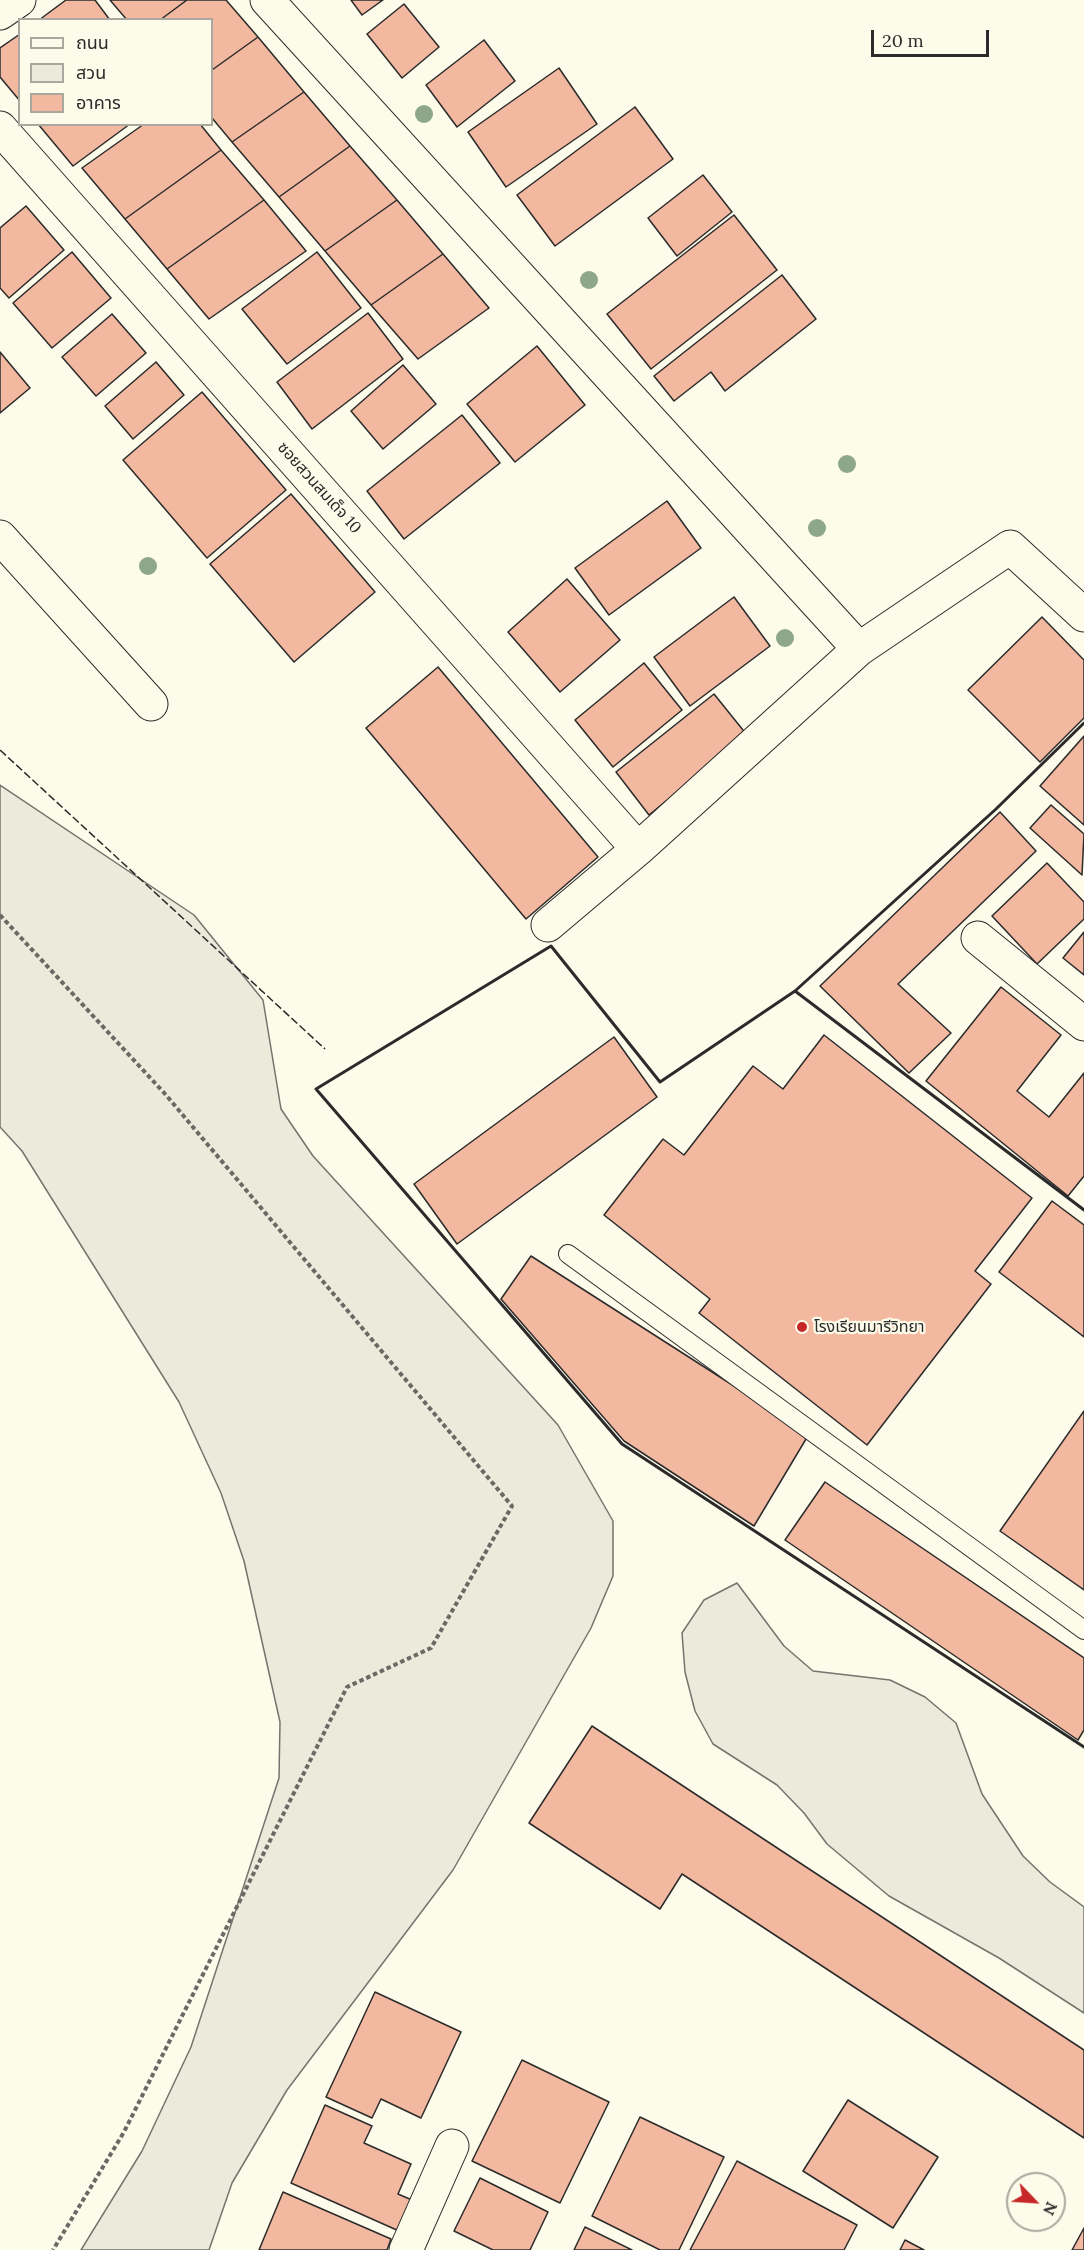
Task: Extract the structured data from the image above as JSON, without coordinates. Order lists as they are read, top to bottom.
{
  "streets": {
    "street": ["ซอยสวนสมเด็จ 10"]
  },
  "places": ["โรงเรียนมารีวิทยา"],
  "legend": ["ถนน", "สวน", "อาคาร"],
  "scale_bar": "20 m",
  "north": "bottom right"
}
